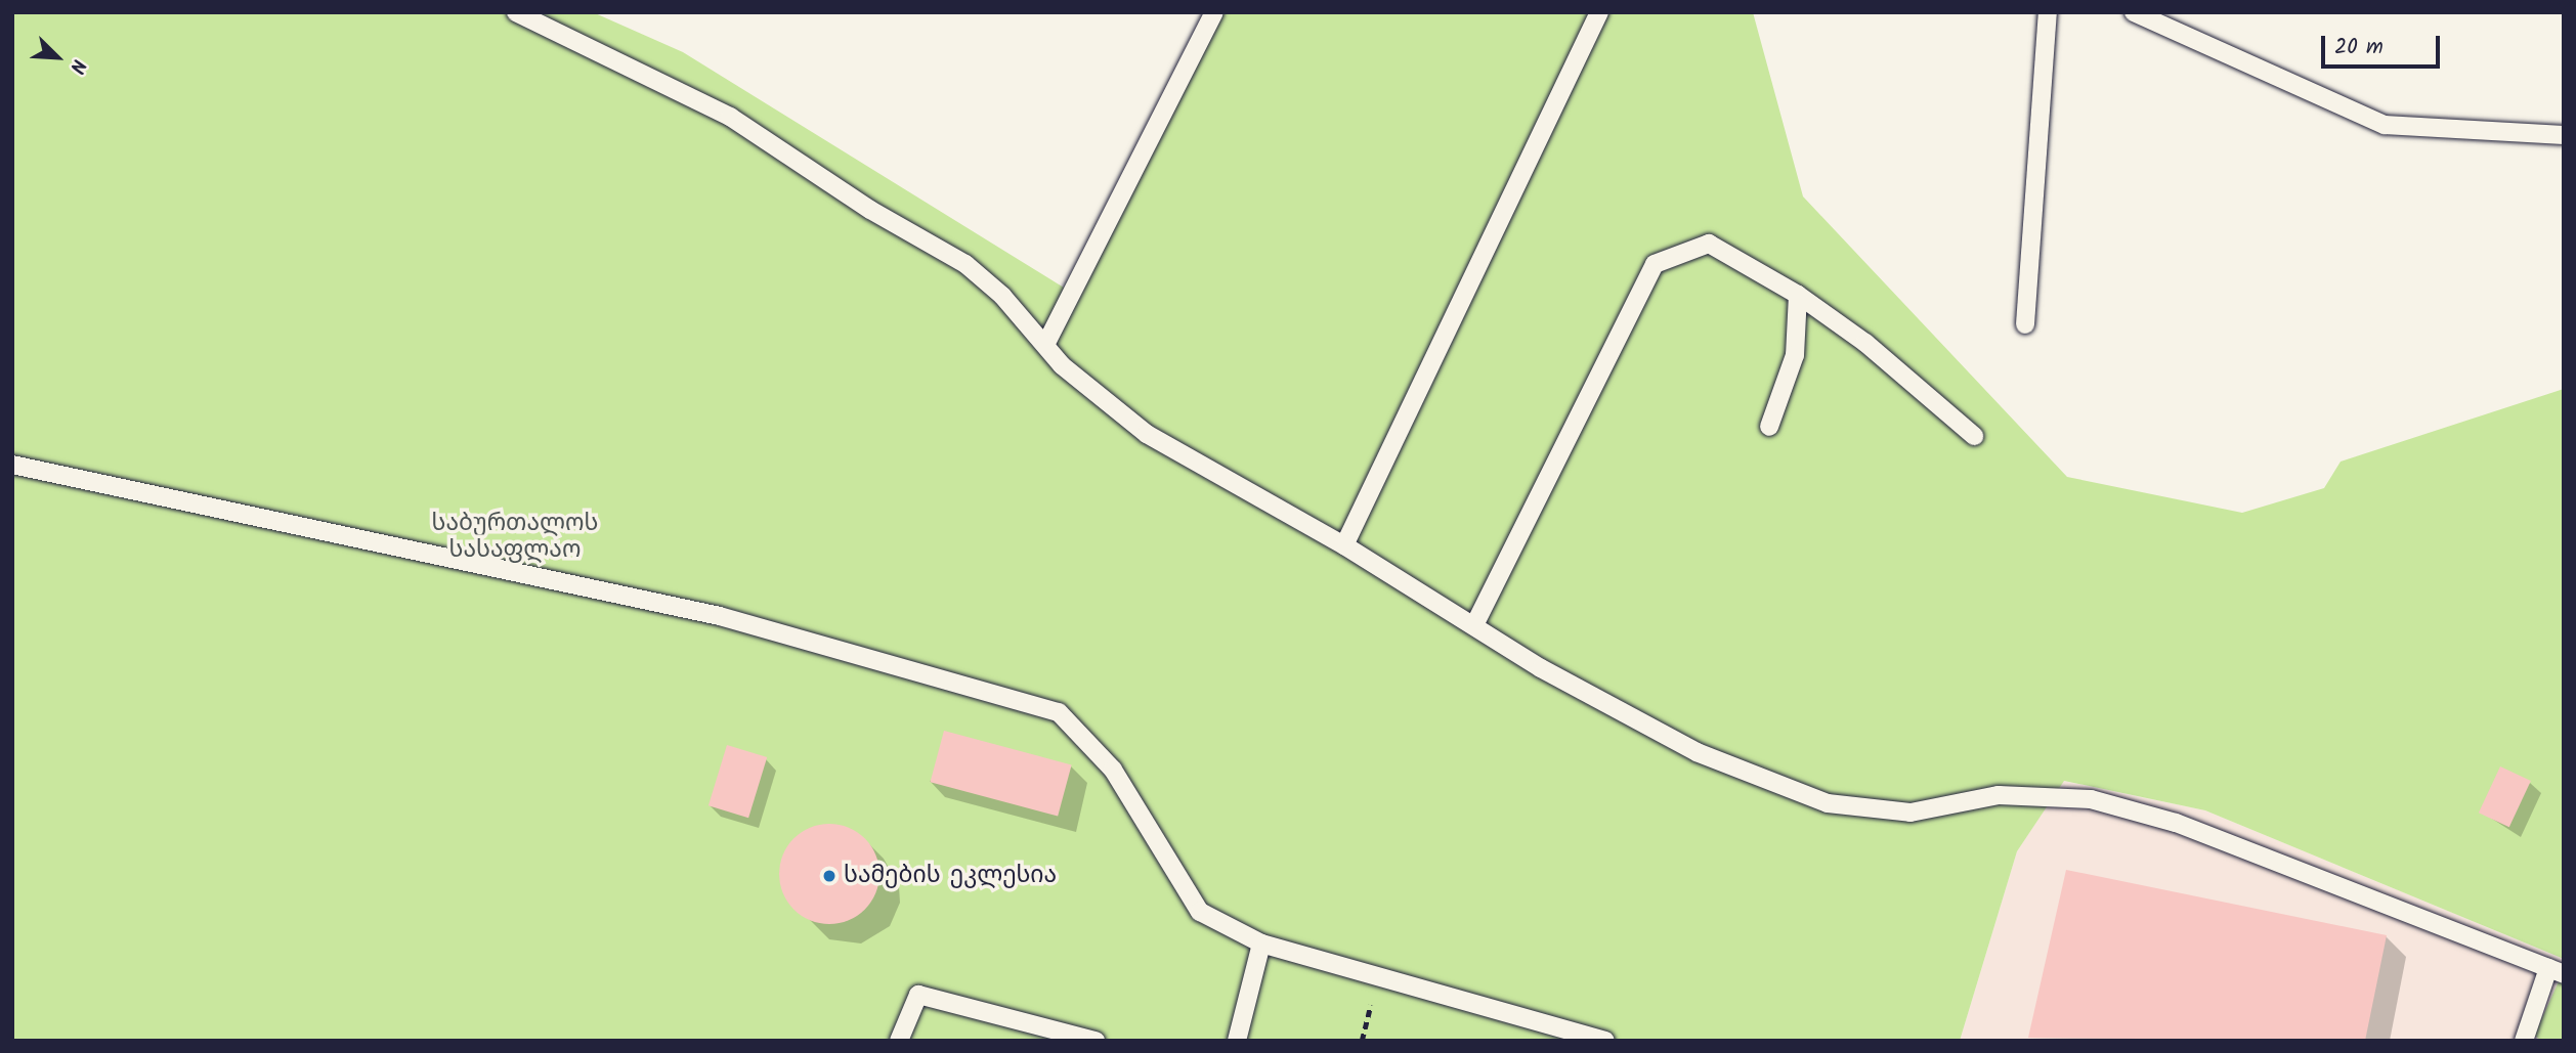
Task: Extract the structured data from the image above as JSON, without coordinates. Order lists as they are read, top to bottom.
{
  "parks": ["საბურთალოს სასაფლაო"],
  "places": ["სამების ეკლესია"],
  "scale_bar": "20 m",
  "north": "bottom right"
}
